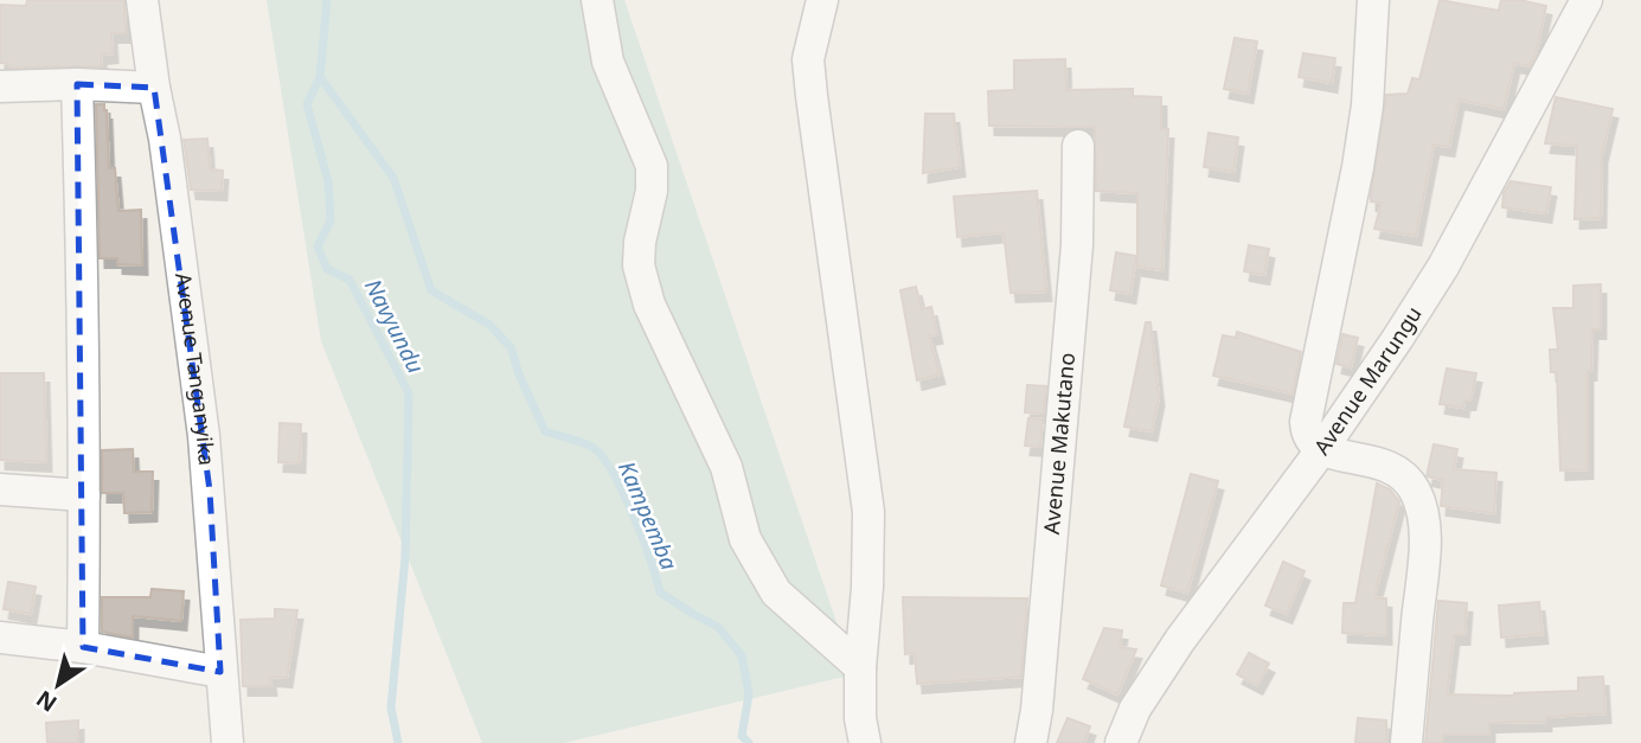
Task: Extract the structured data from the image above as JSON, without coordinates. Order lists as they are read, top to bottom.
{
  "streets": {
    "street": ["Avenue Tanganyika", "Avenue Marungu", "Avenue Makutano"]
  },
  "water": ["Navyundu", "Kampemba"],
  "north": "bottom left"
}
